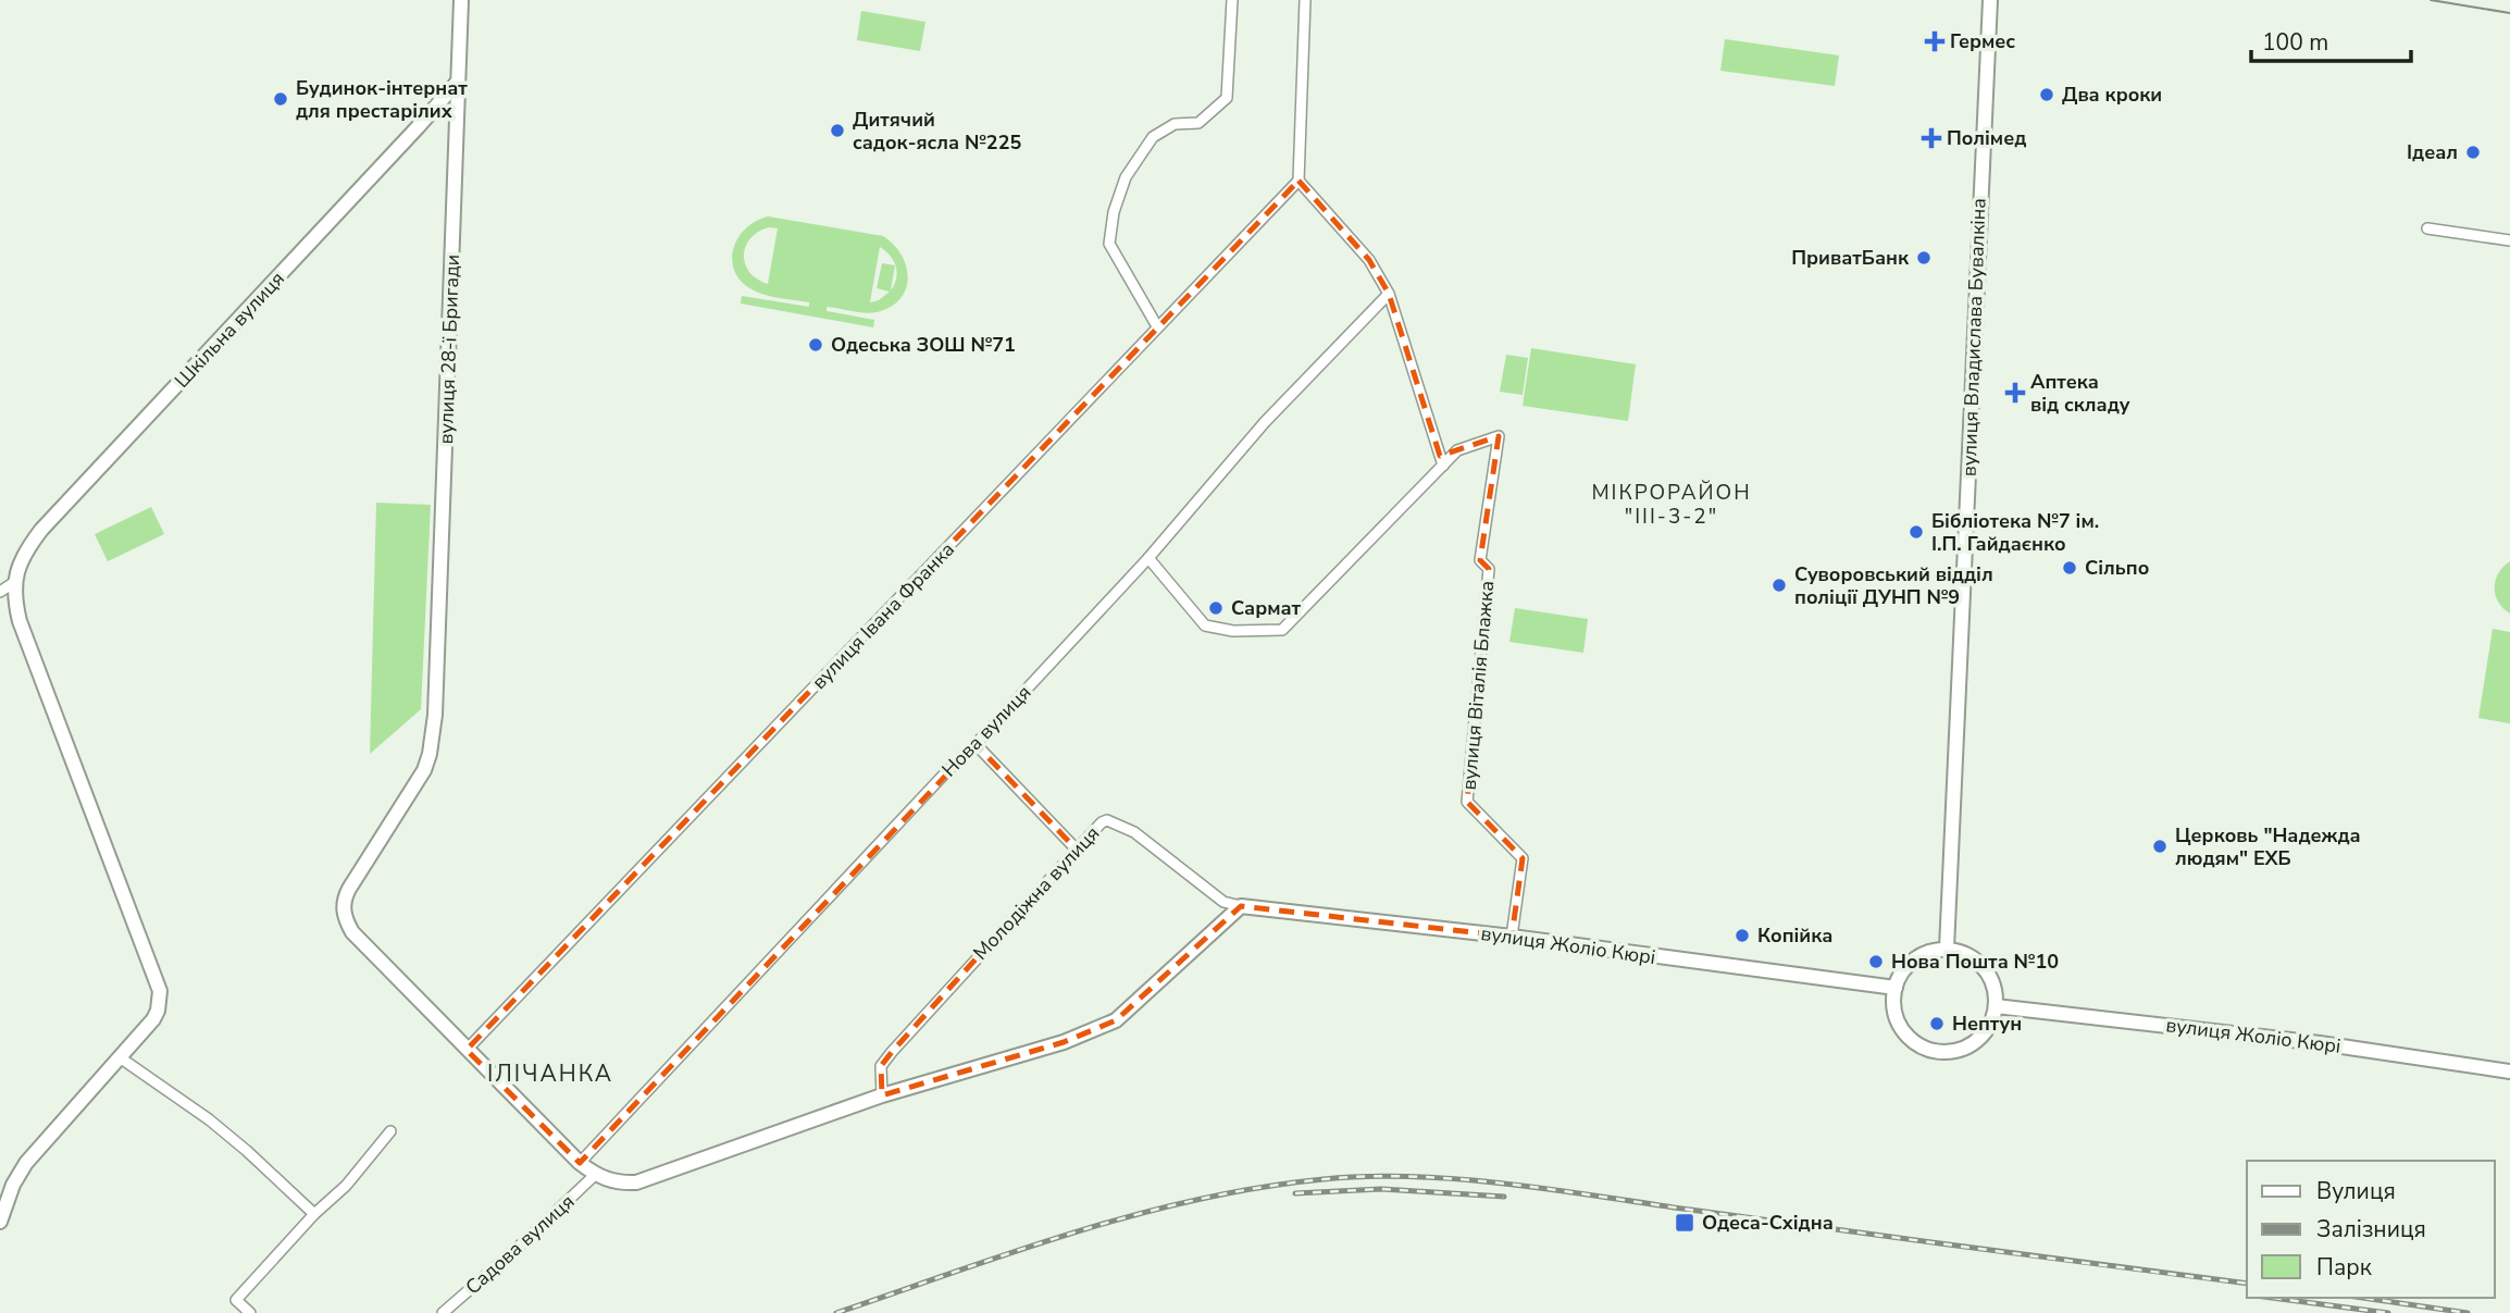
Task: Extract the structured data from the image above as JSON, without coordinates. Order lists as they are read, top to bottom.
{
  "streets": {
    "street": [
      "Шкільна вулиця",
      "вулиця Владислава Бувалкіна",
      "вулиця 28-ї Бригади",
      "вулиця Івана Франка",
      "вулиця Віталія Блажка",
      "Нова вулиця",
      "Молодіжна вулиця",
      "вулиця Жоліо Кюрі",
      "Садова вулиця"
    ]
  },
  "crossings": [
    ["Шкільна вулиця", "вулиця 28-ї Бригади"],
    ["вулиця Владислава Бувалкіна", "вулиця Жоліо Кюрі"],
    ["вулиця 28-ї Бригади", "вулиця Івана Франка"],
    ["вулиця Віталія Блажка", "вулиця Жоліо Кюрі"],
    ["Молодіжна вулиця", "вулиця Жоліо Кюрі"]
  ],
  "districts": ["МІКРОРАЙОН \"ІІІ-3-2\"", "ІЛІЧАНКА"],
  "places": {
    "health": ["Гермес", "Полімед", "Аптека від складу"],
    "other": [
      "Два кроки",
      "Будинок-інтернат для престарілих",
      "Дитячий садок-ясла №225",
      "Ідеал",
      "ПриватБанк",
      "Одеська ЗОШ №71",
      "Бібліотека №7 ім. І.П. Гайдаєнко",
      "Сільпо",
      "Суворовський відділ поліції ДУНП №9",
      "Сармат",
      "Церковь \"Надежда людям\" ЕХБ",
      "Копійка",
      "Нова Пошта №10",
      "Нептун"
    ],
    "transit": ["Одеса-Східна"]
  },
  "legend": ["Вулиця", "Залізниця", "Парк"],
  "scale_bar": "100 m"
}
